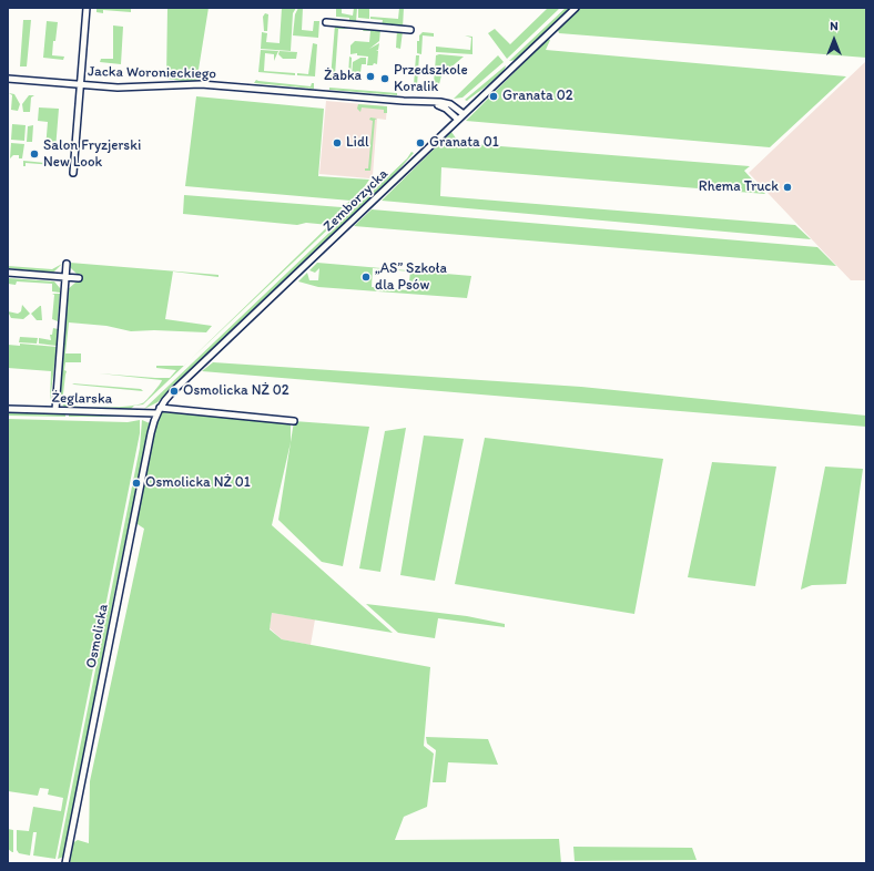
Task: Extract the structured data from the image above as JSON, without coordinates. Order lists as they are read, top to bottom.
{
  "streets": {
    "street": [
      "Jacka Woronieckiego",
      "Zemborzycka",
      "Żeglarska",
      "Osmolicka"
    ]
  },
  "crossings": [
    ["Jacka Woronieckiego", "Zemborzycka"],
    ["Zemborzycka", "Żeglarska"],
    ["Zemborzycka", "Osmolicka"],
    ["Żeglarska", "Osmolicka"]
  ],
  "places": [
    "Żabka",
    "Przedszkole Koralik",
    "Granata 02",
    "Lidl",
    "Granata 01",
    "Salon Fryzjerski New Look",
    "Rhema Truck",
    "„AS” Szkoła dla Psów",
    "Osmolicka NŻ 02",
    "Osmolicka NŻ 01"
  ],
  "north": "top"
}
